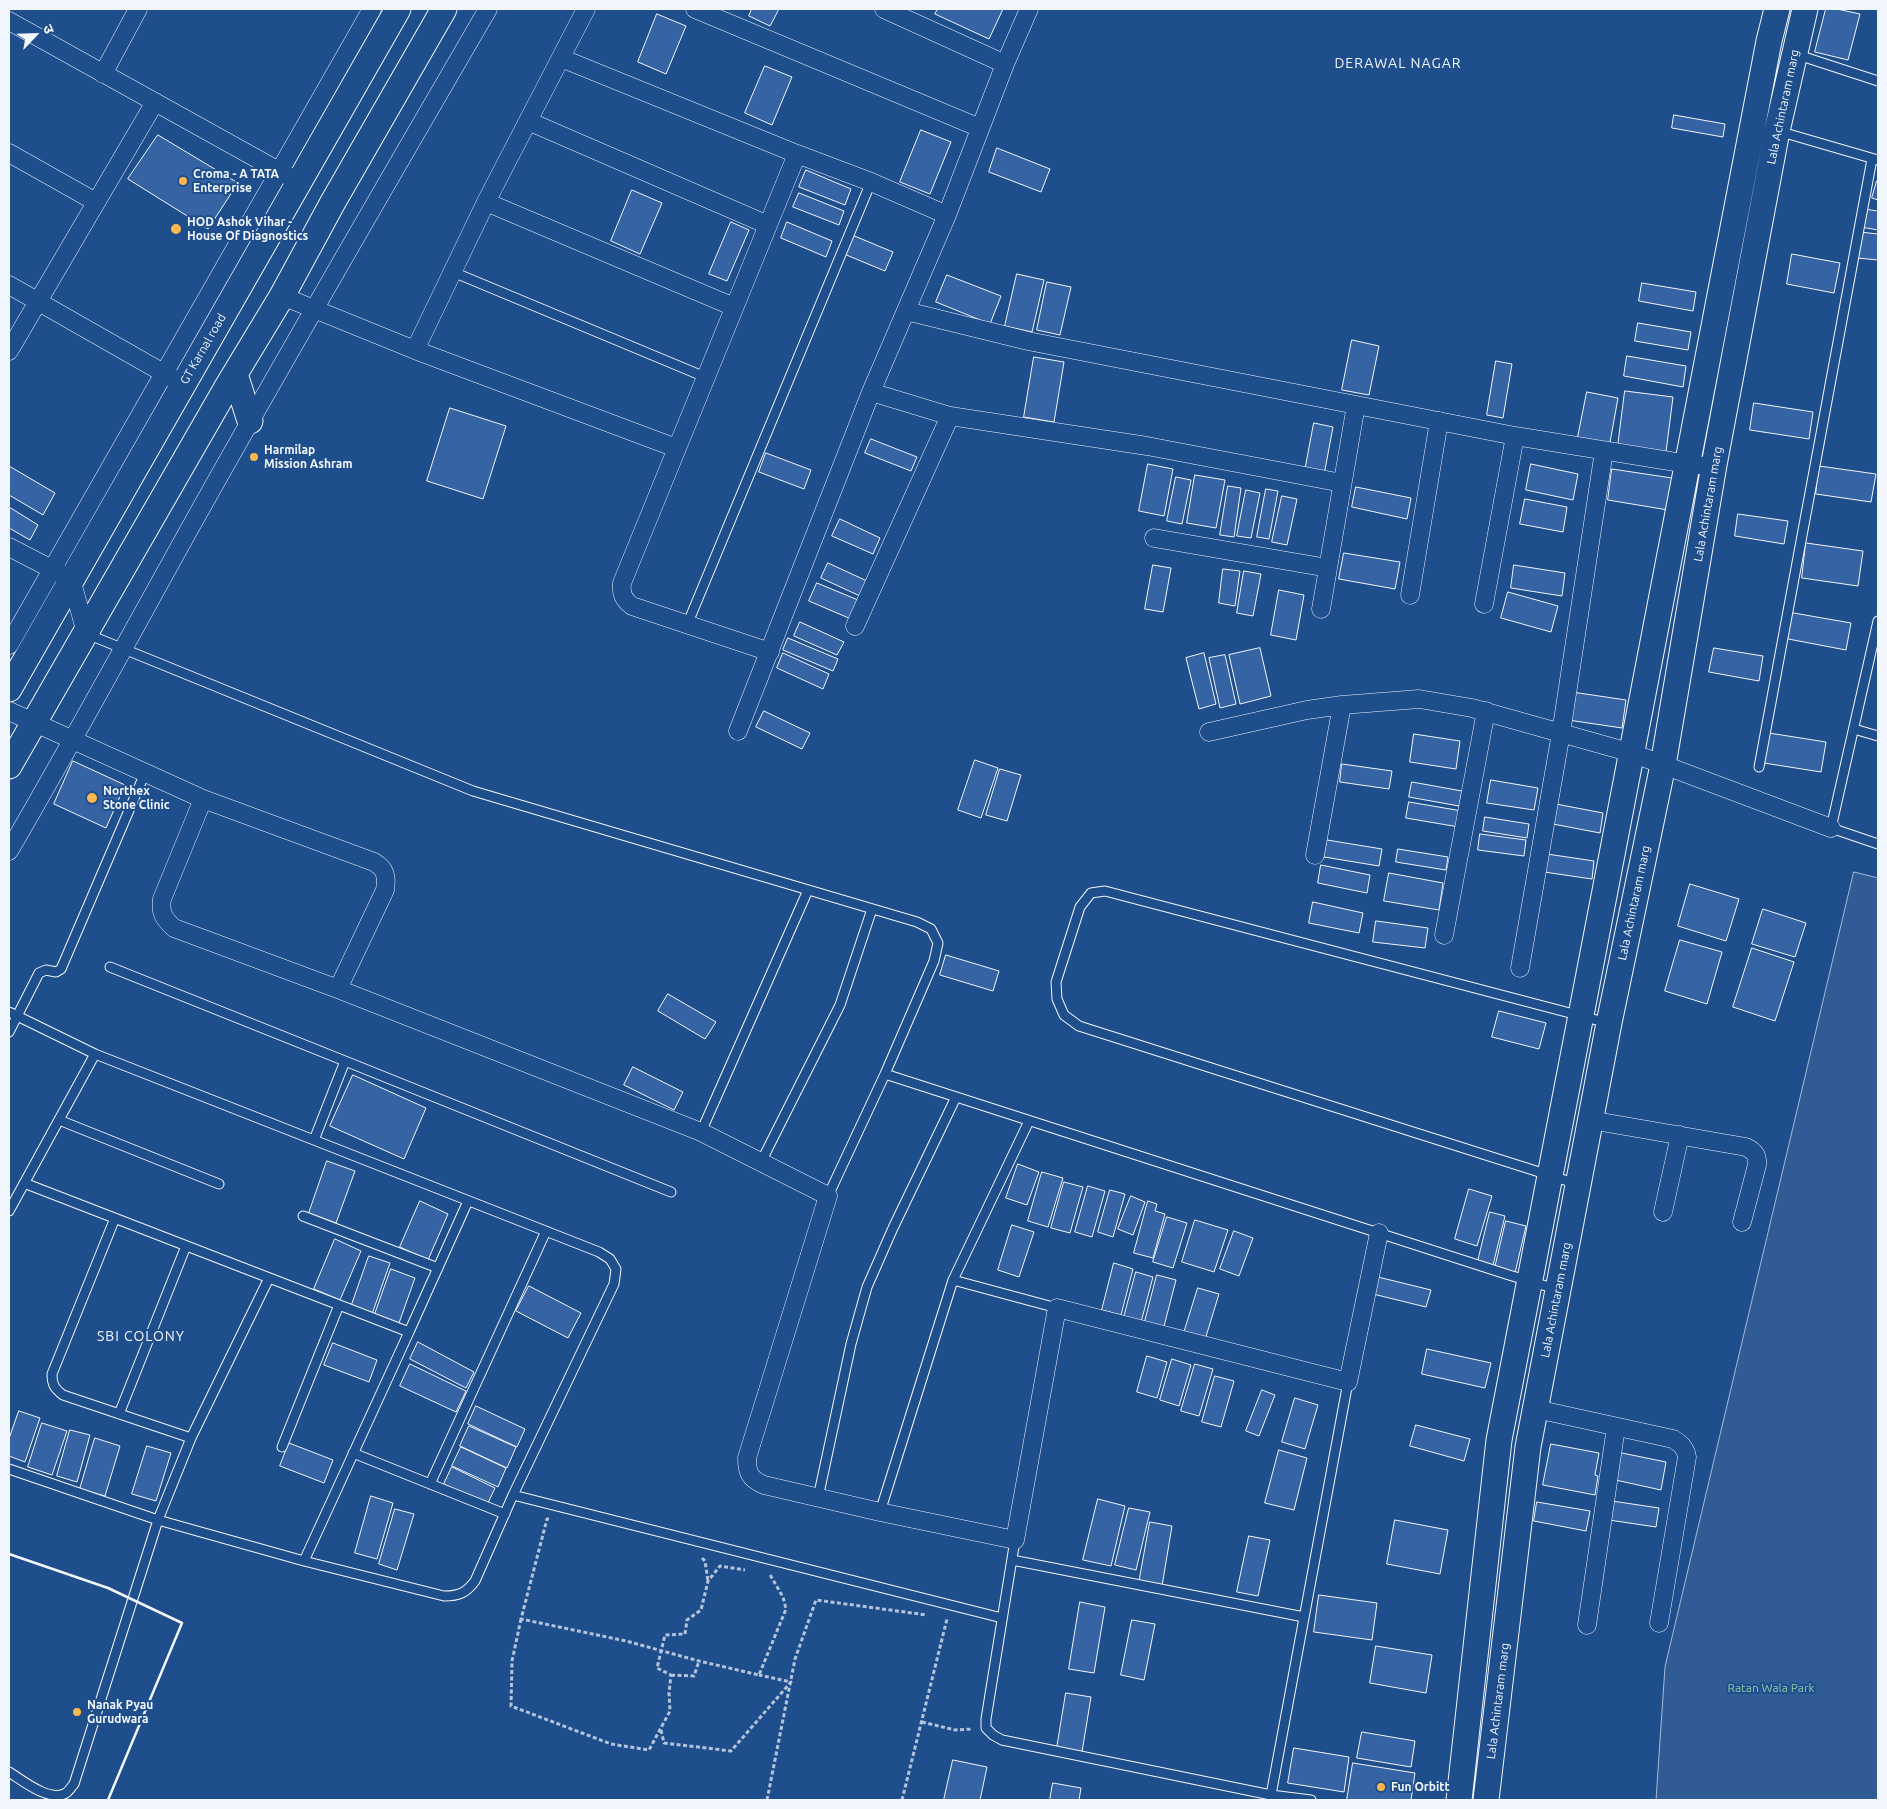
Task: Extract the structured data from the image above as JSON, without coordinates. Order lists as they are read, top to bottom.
{
  "streets": {
    "street": ["Lala Achintaram marg", "GT Karnal road"]
  },
  "districts": ["DERAWAL NAGAR", "SBI COLONY"],
  "parks": ["Ratan Wala Park"],
  "places": [
    "Croma - A TATA Enterprise",
    "HOD Ashok Vihar - House Of Diagnostics",
    "Harmilap Mission Ashram",
    "Northex Stone Clinic",
    "Nanak Pyau Gurudwara",
    "Fun Orbitt"
  ],
  "north": "top right"
}
